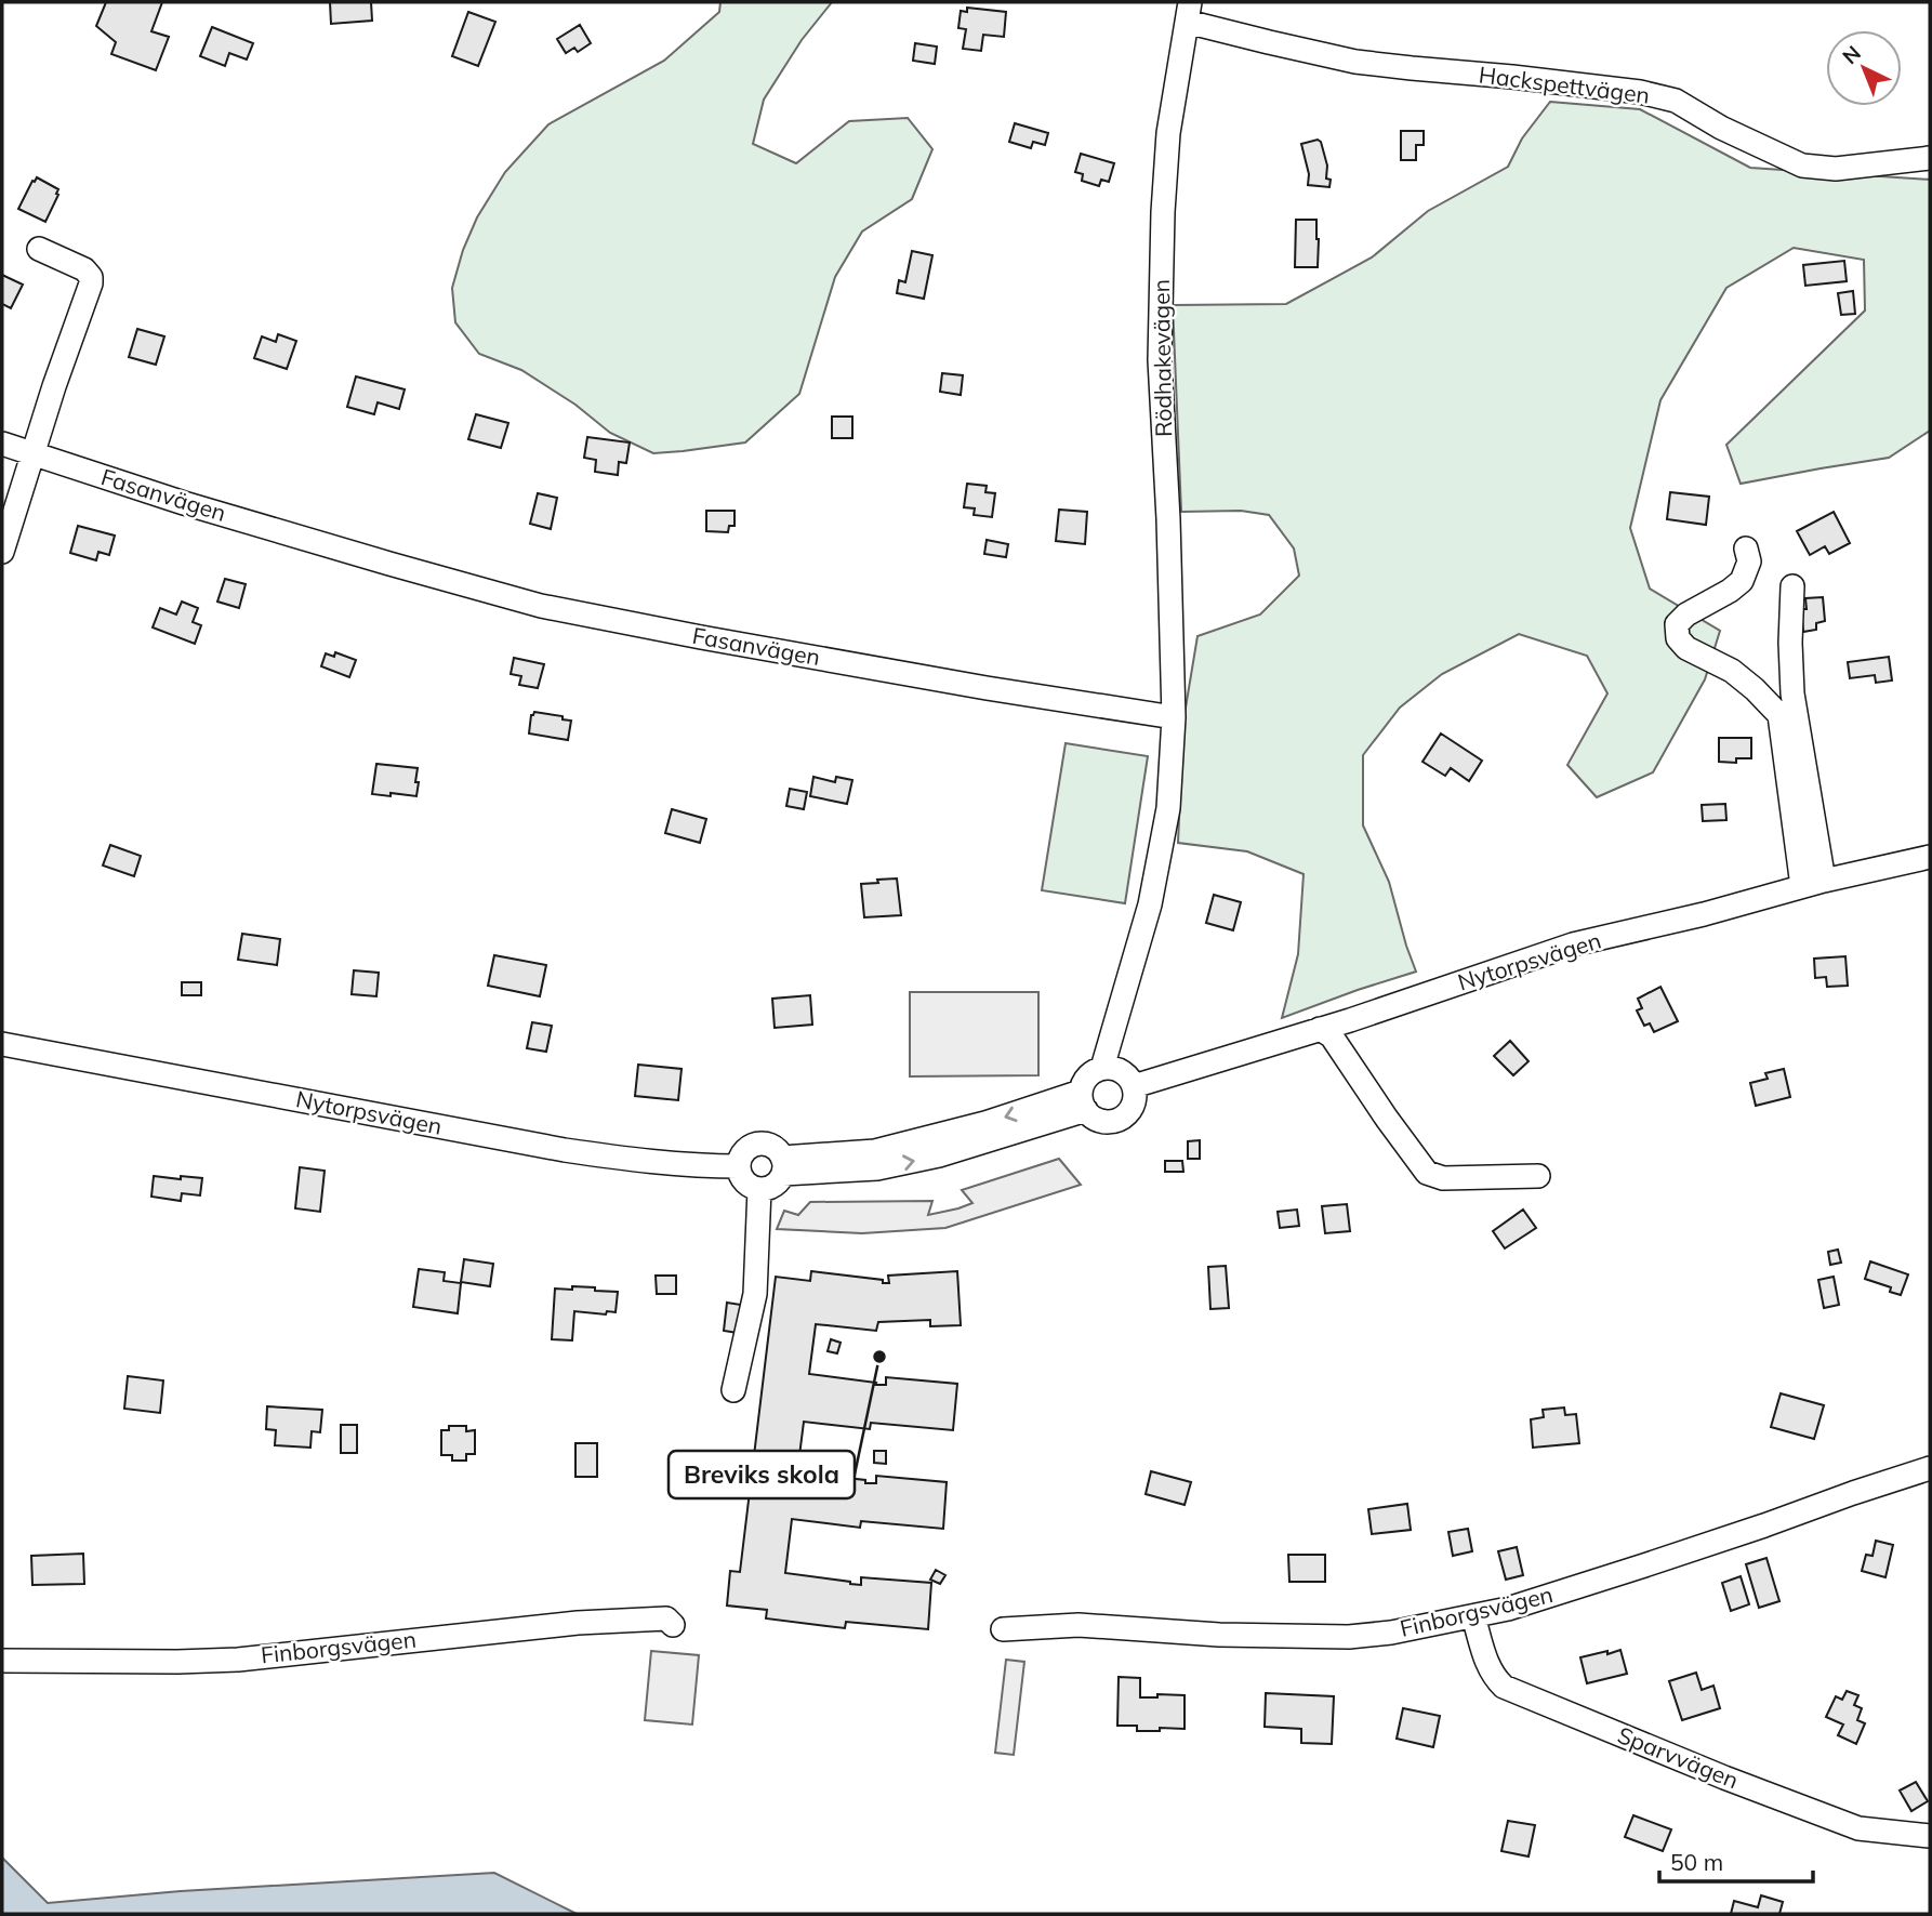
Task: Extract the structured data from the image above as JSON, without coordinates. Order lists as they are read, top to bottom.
{
  "streets": {
    "street": [
      "Hackspettvägen",
      "Rödhakevägen",
      "Fasanvägen",
      "Nytorpsvägen",
      "Finborgsvägen",
      "Sparvvägen"
    ]
  },
  "crossings": [
    ["Hackspettvägen", "Rödhakevägen"],
    ["Rödhakevägen", "Fasanvägen"],
    ["Finborgsvägen", "Sparvvägen"]
  ],
  "places": ["Breviks skola"],
  "scale_bar": "50 m",
  "north": "top left"
}
